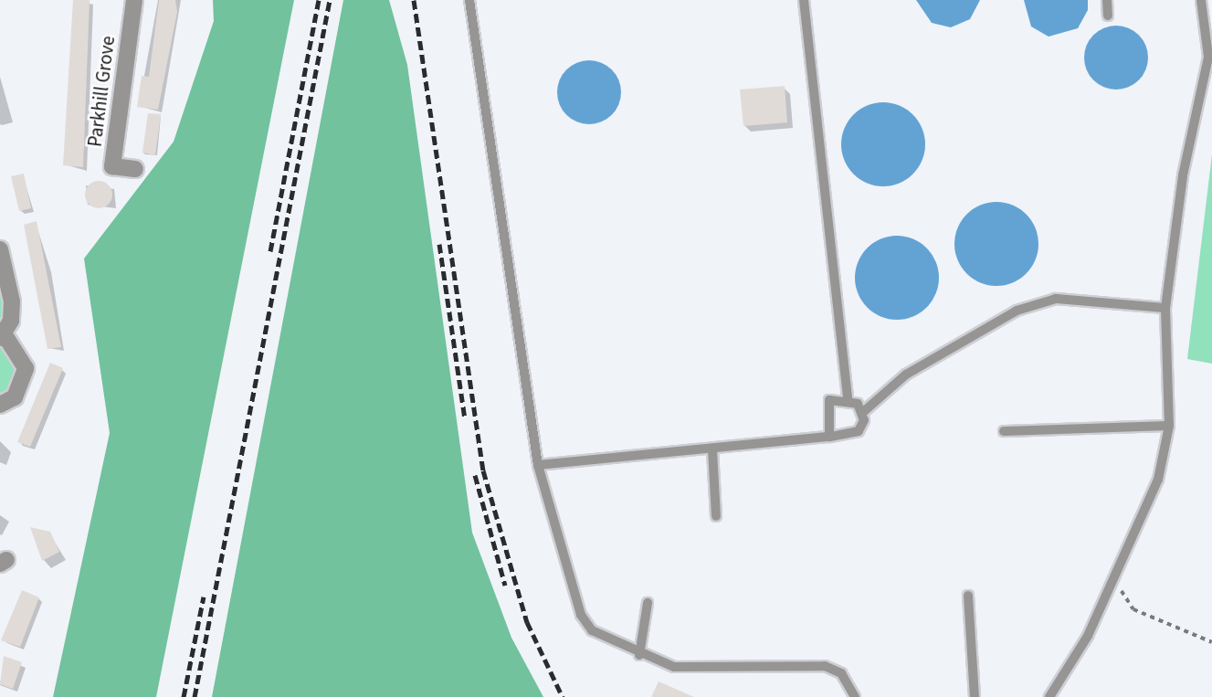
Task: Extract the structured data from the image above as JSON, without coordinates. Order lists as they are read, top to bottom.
{
  "streets": {
    "street": ["Parkhill Grove"]
  }
}
